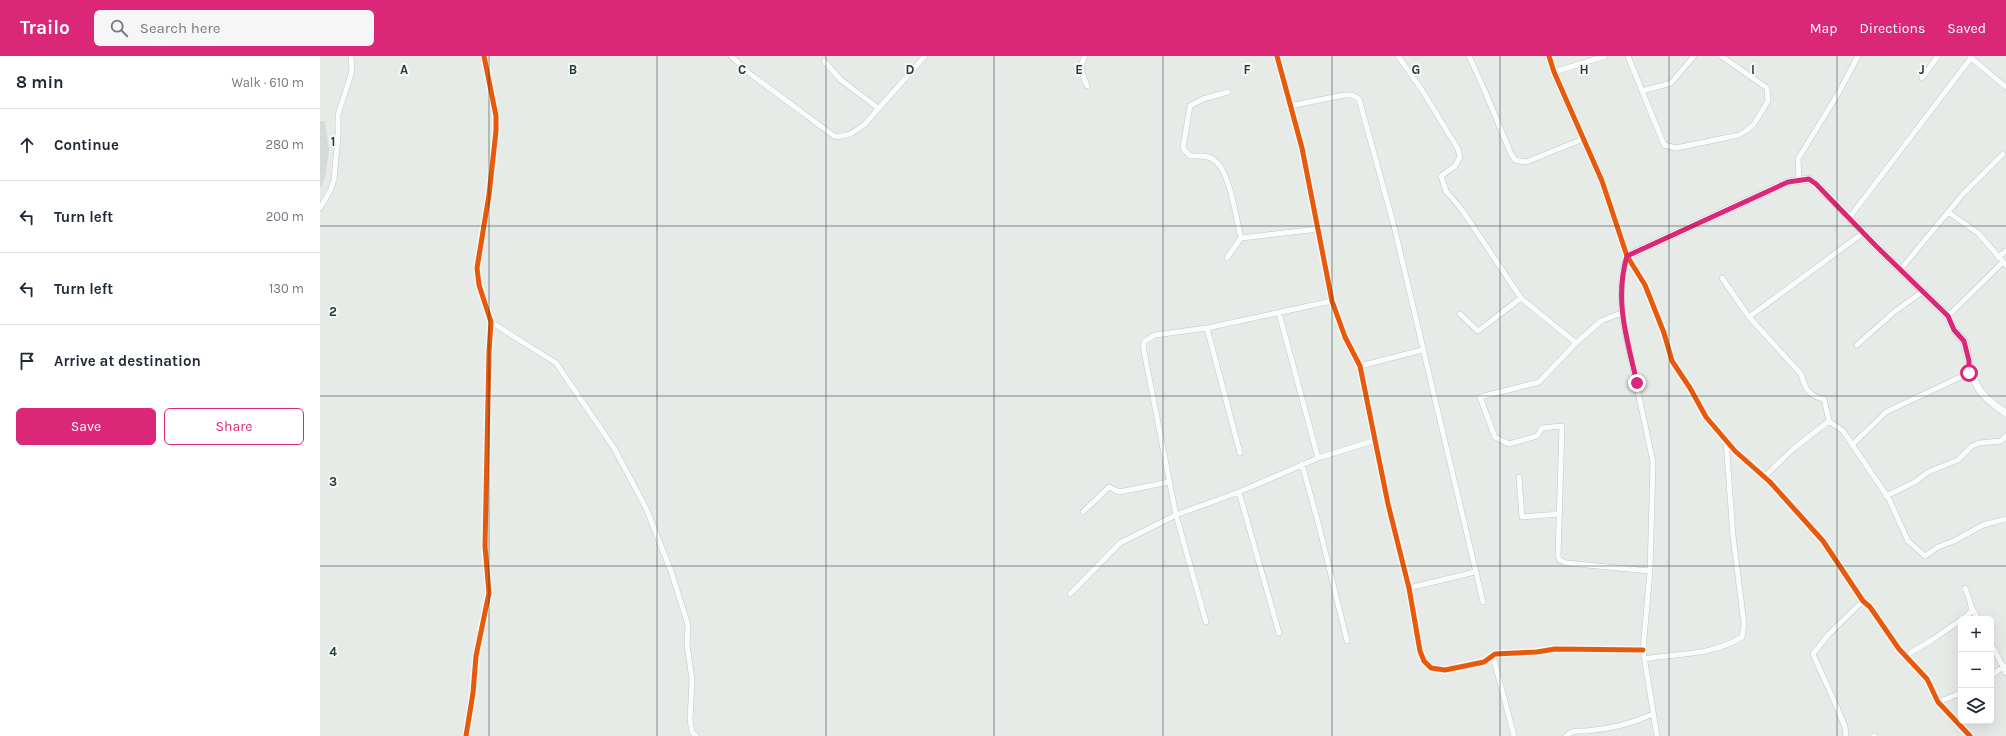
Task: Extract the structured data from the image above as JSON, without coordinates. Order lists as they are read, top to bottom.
{
  "page": {
    "header": "Trailo",
    "search": "Search here",
    "nav": ["Map", "Directions", "Saved"],
    "heading": ["8 min", "Walk · 610 m"],
    "list": [
      ["Continue", "280 m"],
      ["Turn left", "200 m"],
      ["Turn left", "130 m"],
      "Arrive at destination"
    ],
    "buttons": ["Save", "Share"],
    "map_buttons": ["+", "−"]
  },
  "grid": {
    "columns": [
      "A",
      "B",
      "C",
      "D",
      "E",
      "F",
      "G",
      "H",
      "I",
      "J"
    ],
    "rows": [
      "1",
      "2",
      "3",
      "4"
    ]
  }
}
